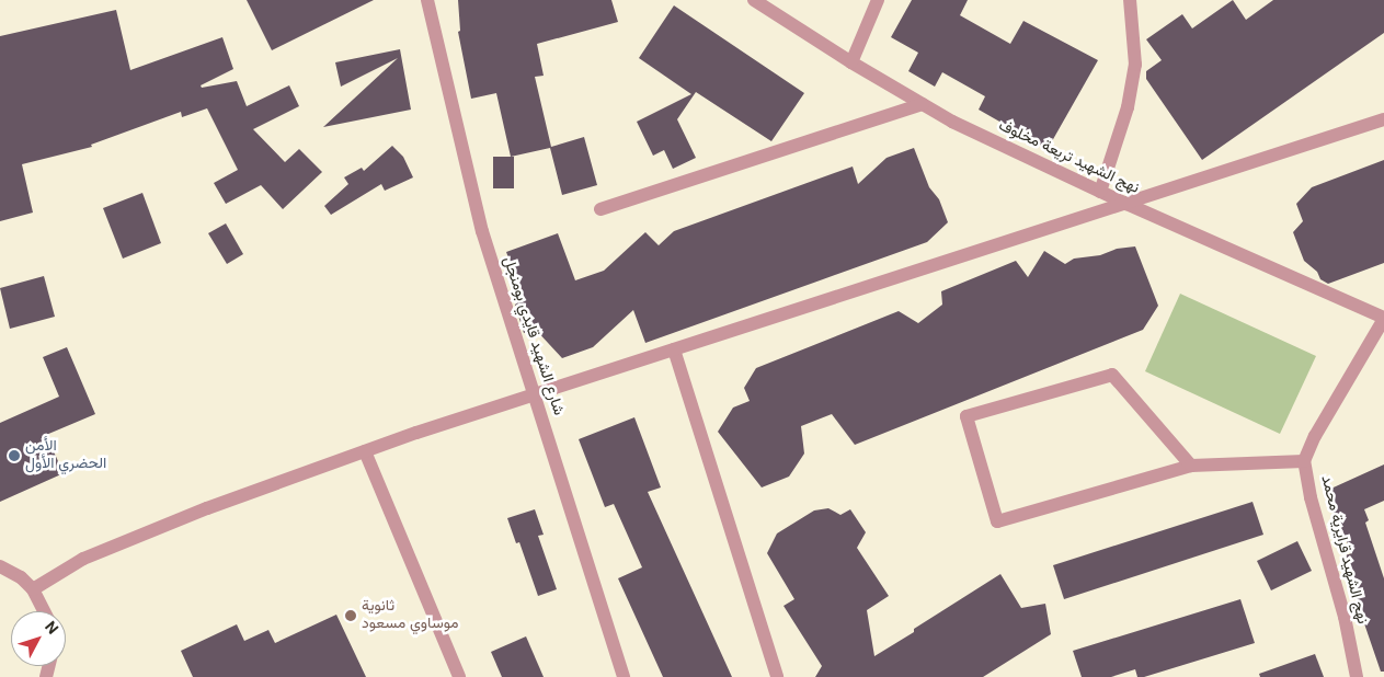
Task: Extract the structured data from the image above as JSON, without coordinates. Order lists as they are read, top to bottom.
{
  "streets": {
    "street": ["نهج الشهيد تريعة مخلوف", "شارع الشهيد قايدي بومنجل", "نهج الشهيد قرايرية محمد"]
  },
  "crossings": [
    ["نهج الشهيد تريعة مخلوف", "نهج الشهيد قرايرية محمد"]
  ],
  "places": ["الأمن الحضري الأول", "ثانوية موساوي مسعود"],
  "north": "top right"
}
